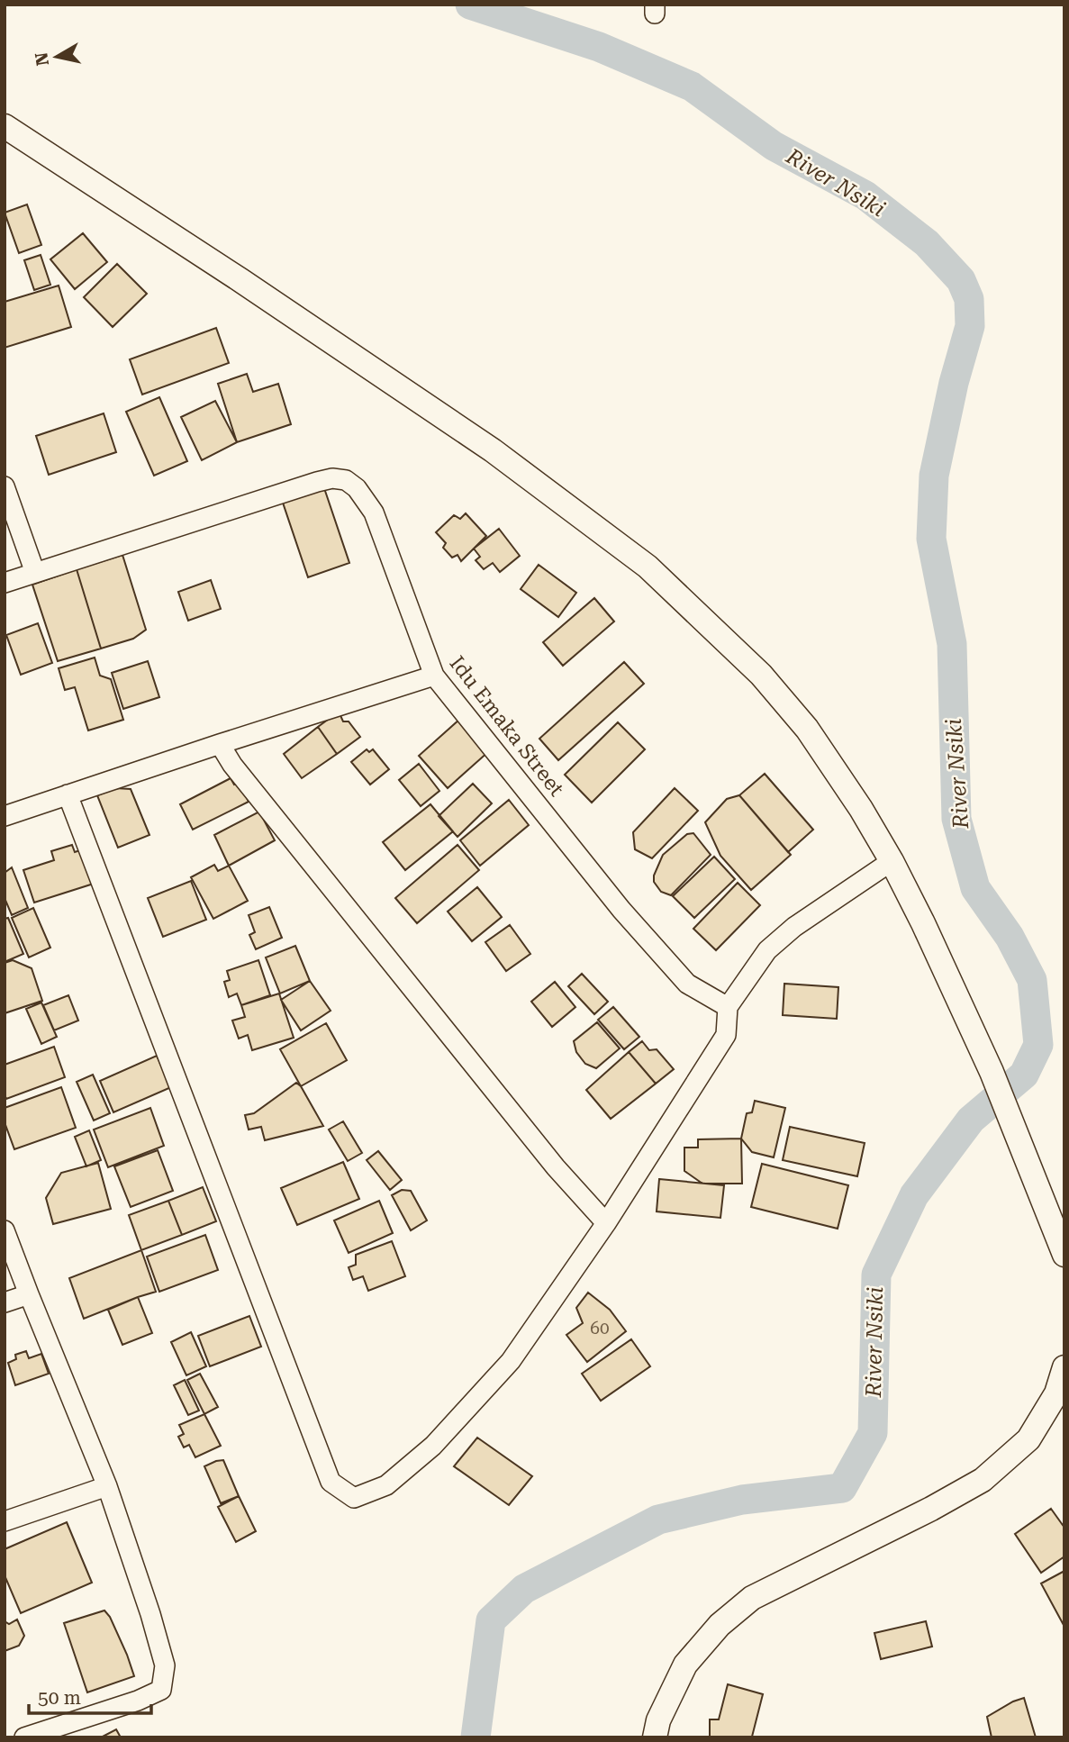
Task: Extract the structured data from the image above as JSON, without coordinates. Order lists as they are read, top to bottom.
{
  "streets": {
    "street": ["Idu Emaka Street"]
  },
  "water": ["River Nsiki"],
  "house_numbers": ["60"],
  "scale_bar": "50 m",
  "north": "left"
}
